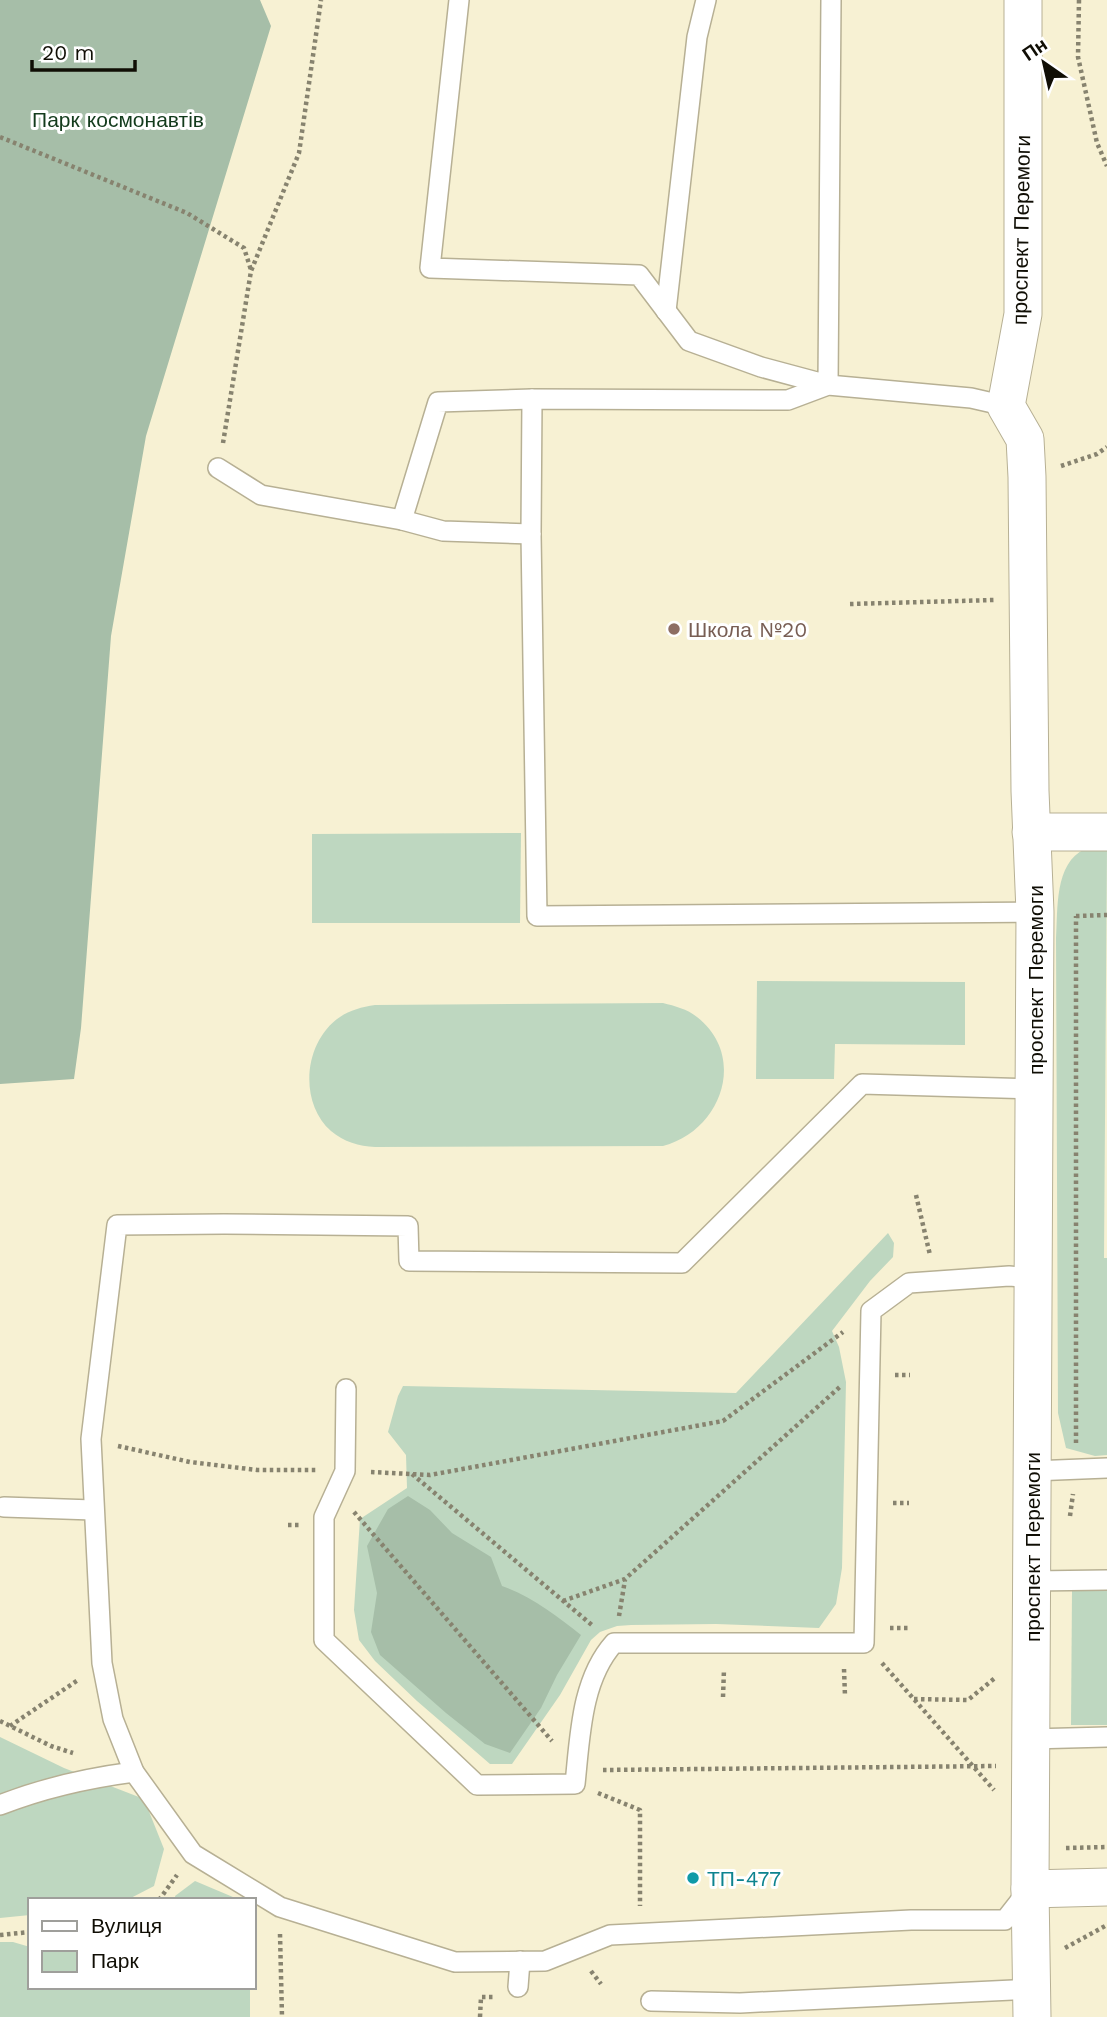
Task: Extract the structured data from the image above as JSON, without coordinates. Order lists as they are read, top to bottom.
{
  "streets": {
    "street": ["проспект Перемоги"]
  },
  "parks": ["Парк космонавтів"],
  "places": ["Школа №20", "ТП-477"],
  "legend": ["Вулиця", "Парк"],
  "scale_bar": "20 m",
  "north": "top left"
}
